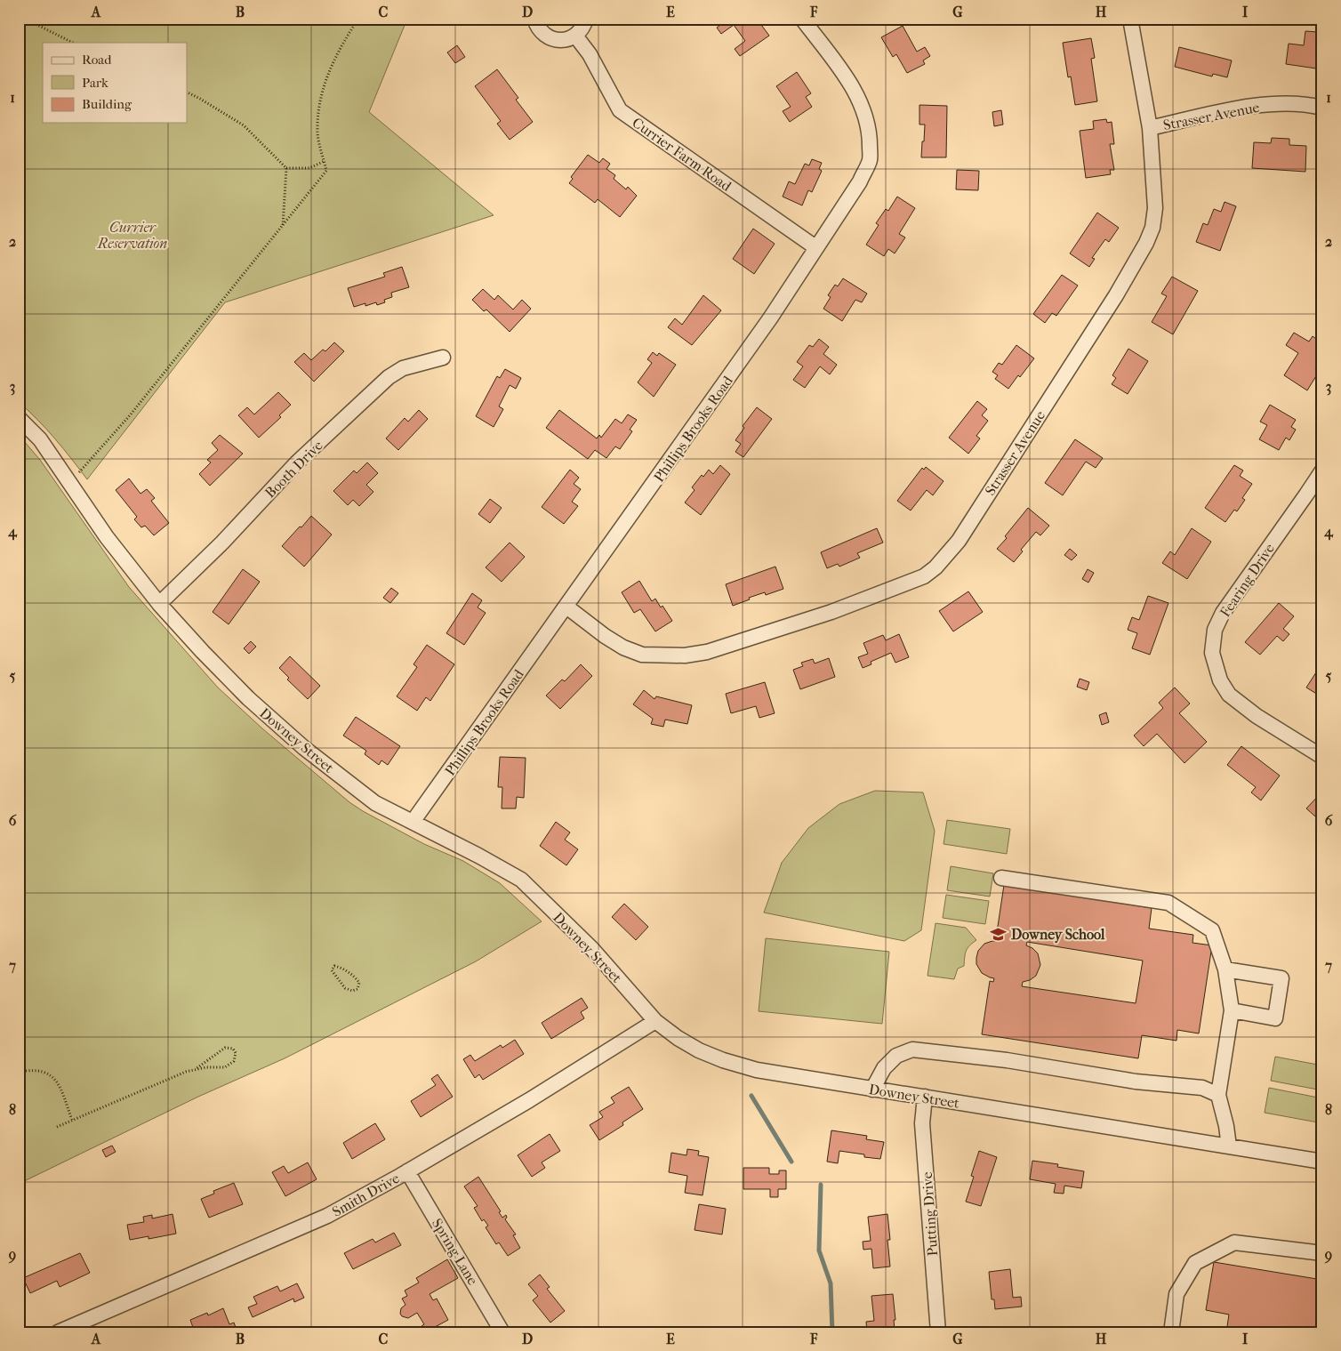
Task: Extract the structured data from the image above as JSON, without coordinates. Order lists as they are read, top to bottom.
{
  "streets": {
    "street": [
      "Strasser Avenue",
      "Currier Farm Road",
      "Phillips Brooks Road",
      "Booth Drive",
      "Fearing Drive",
      "Downey Street",
      "Smith Drive",
      "Putting Drive",
      "Spring Lane"
    ]
  },
  "crossings": [
    ["Strasser Avenue", "Phillips Brooks Road"],
    ["Currier Farm Road", "Phillips Brooks Road"],
    ["Phillips Brooks Road", "Downey Street"],
    ["Booth Drive", "Downey Street"],
    ["Downey Street", "Smith Drive"],
    ["Downey Street", "Putting Drive"],
    ["Smith Drive", "Spring Lane"]
  ],
  "parks": ["Currier Reservation"],
  "places": {
    "school or university": ["Downey School"]
  },
  "legend": ["Road", "Park", "Building"],
  "grid": {
    "columns": [
      "A",
      "B",
      "C",
      "D",
      "E",
      "F",
      "G",
      "H",
      "I"
    ],
    "rows": [
      "1",
      "2",
      "3",
      "4",
      "5",
      "6",
      "7",
      "8",
      "9"
    ]
  }
}
